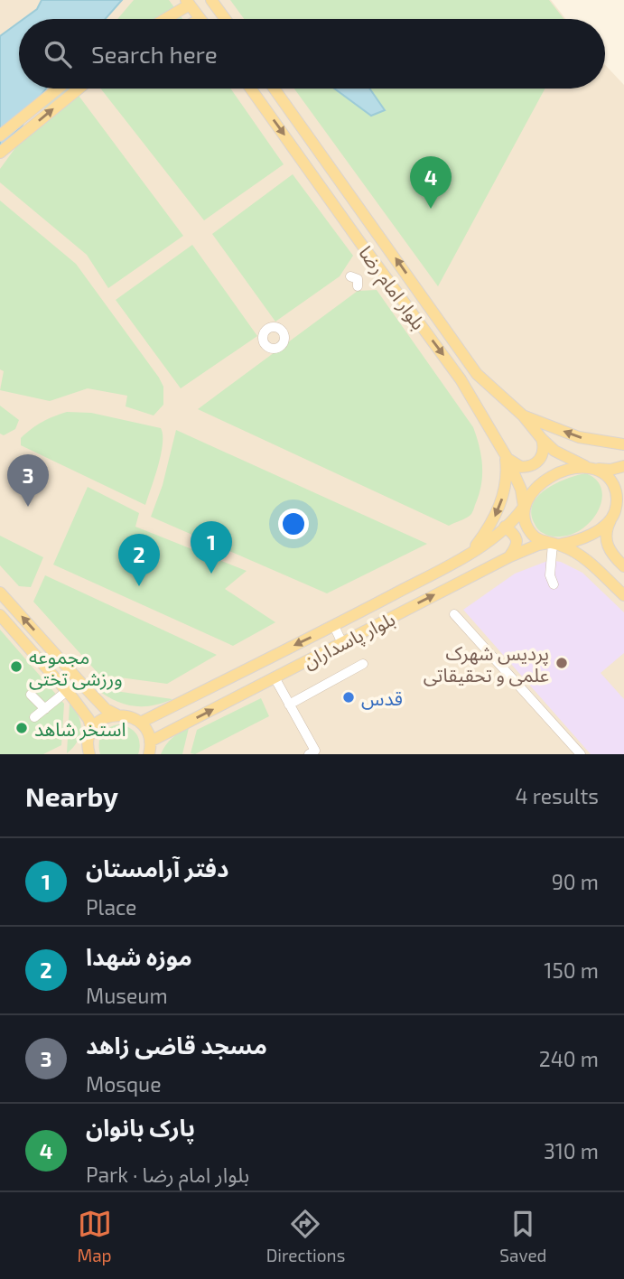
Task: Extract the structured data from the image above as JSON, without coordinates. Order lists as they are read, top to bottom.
{
  "streets": {
    "main road": ["بلوار امام رضا", "بلوار پاسداران"]
  },
  "crossings": [
    ["بلوار امام رضا", "بلوار پاسداران"]
  ],
  "places": [
    "پردیس شهرک علمی و تحقیقاتی",
    "مجموعه ورزشی تختی",
    "قدس",
    "استخر شاهد"
  ],
  "page": {
    "search": "Search here",
    "pins": [
      "4",
      "3",
      "1",
      "2"
    ],
    "heading": ["Nearby", "4 results"],
    "list": [
      {
        "mark": "1",
        "name": "دفتر آرامستان",
        "note": "Place",
        "value": "90 m"
      },
      {
        "mark": "2",
        "name": "موزه شهدا",
        "note": "Museum",
        "value": "150 m"
      },
      {
        "mark": "3",
        "name": "مسجد قاضی زاهد",
        "note": "Mosque",
        "value": "240 m"
      },
      {
        "mark": "4",
        "name": "پارک بانوان",
        "note": "Park · بلوار امام رضا",
        "value": "310 m"
      }
    ],
    "nav": ["Map", "Directions", "Saved"]
  }
}
